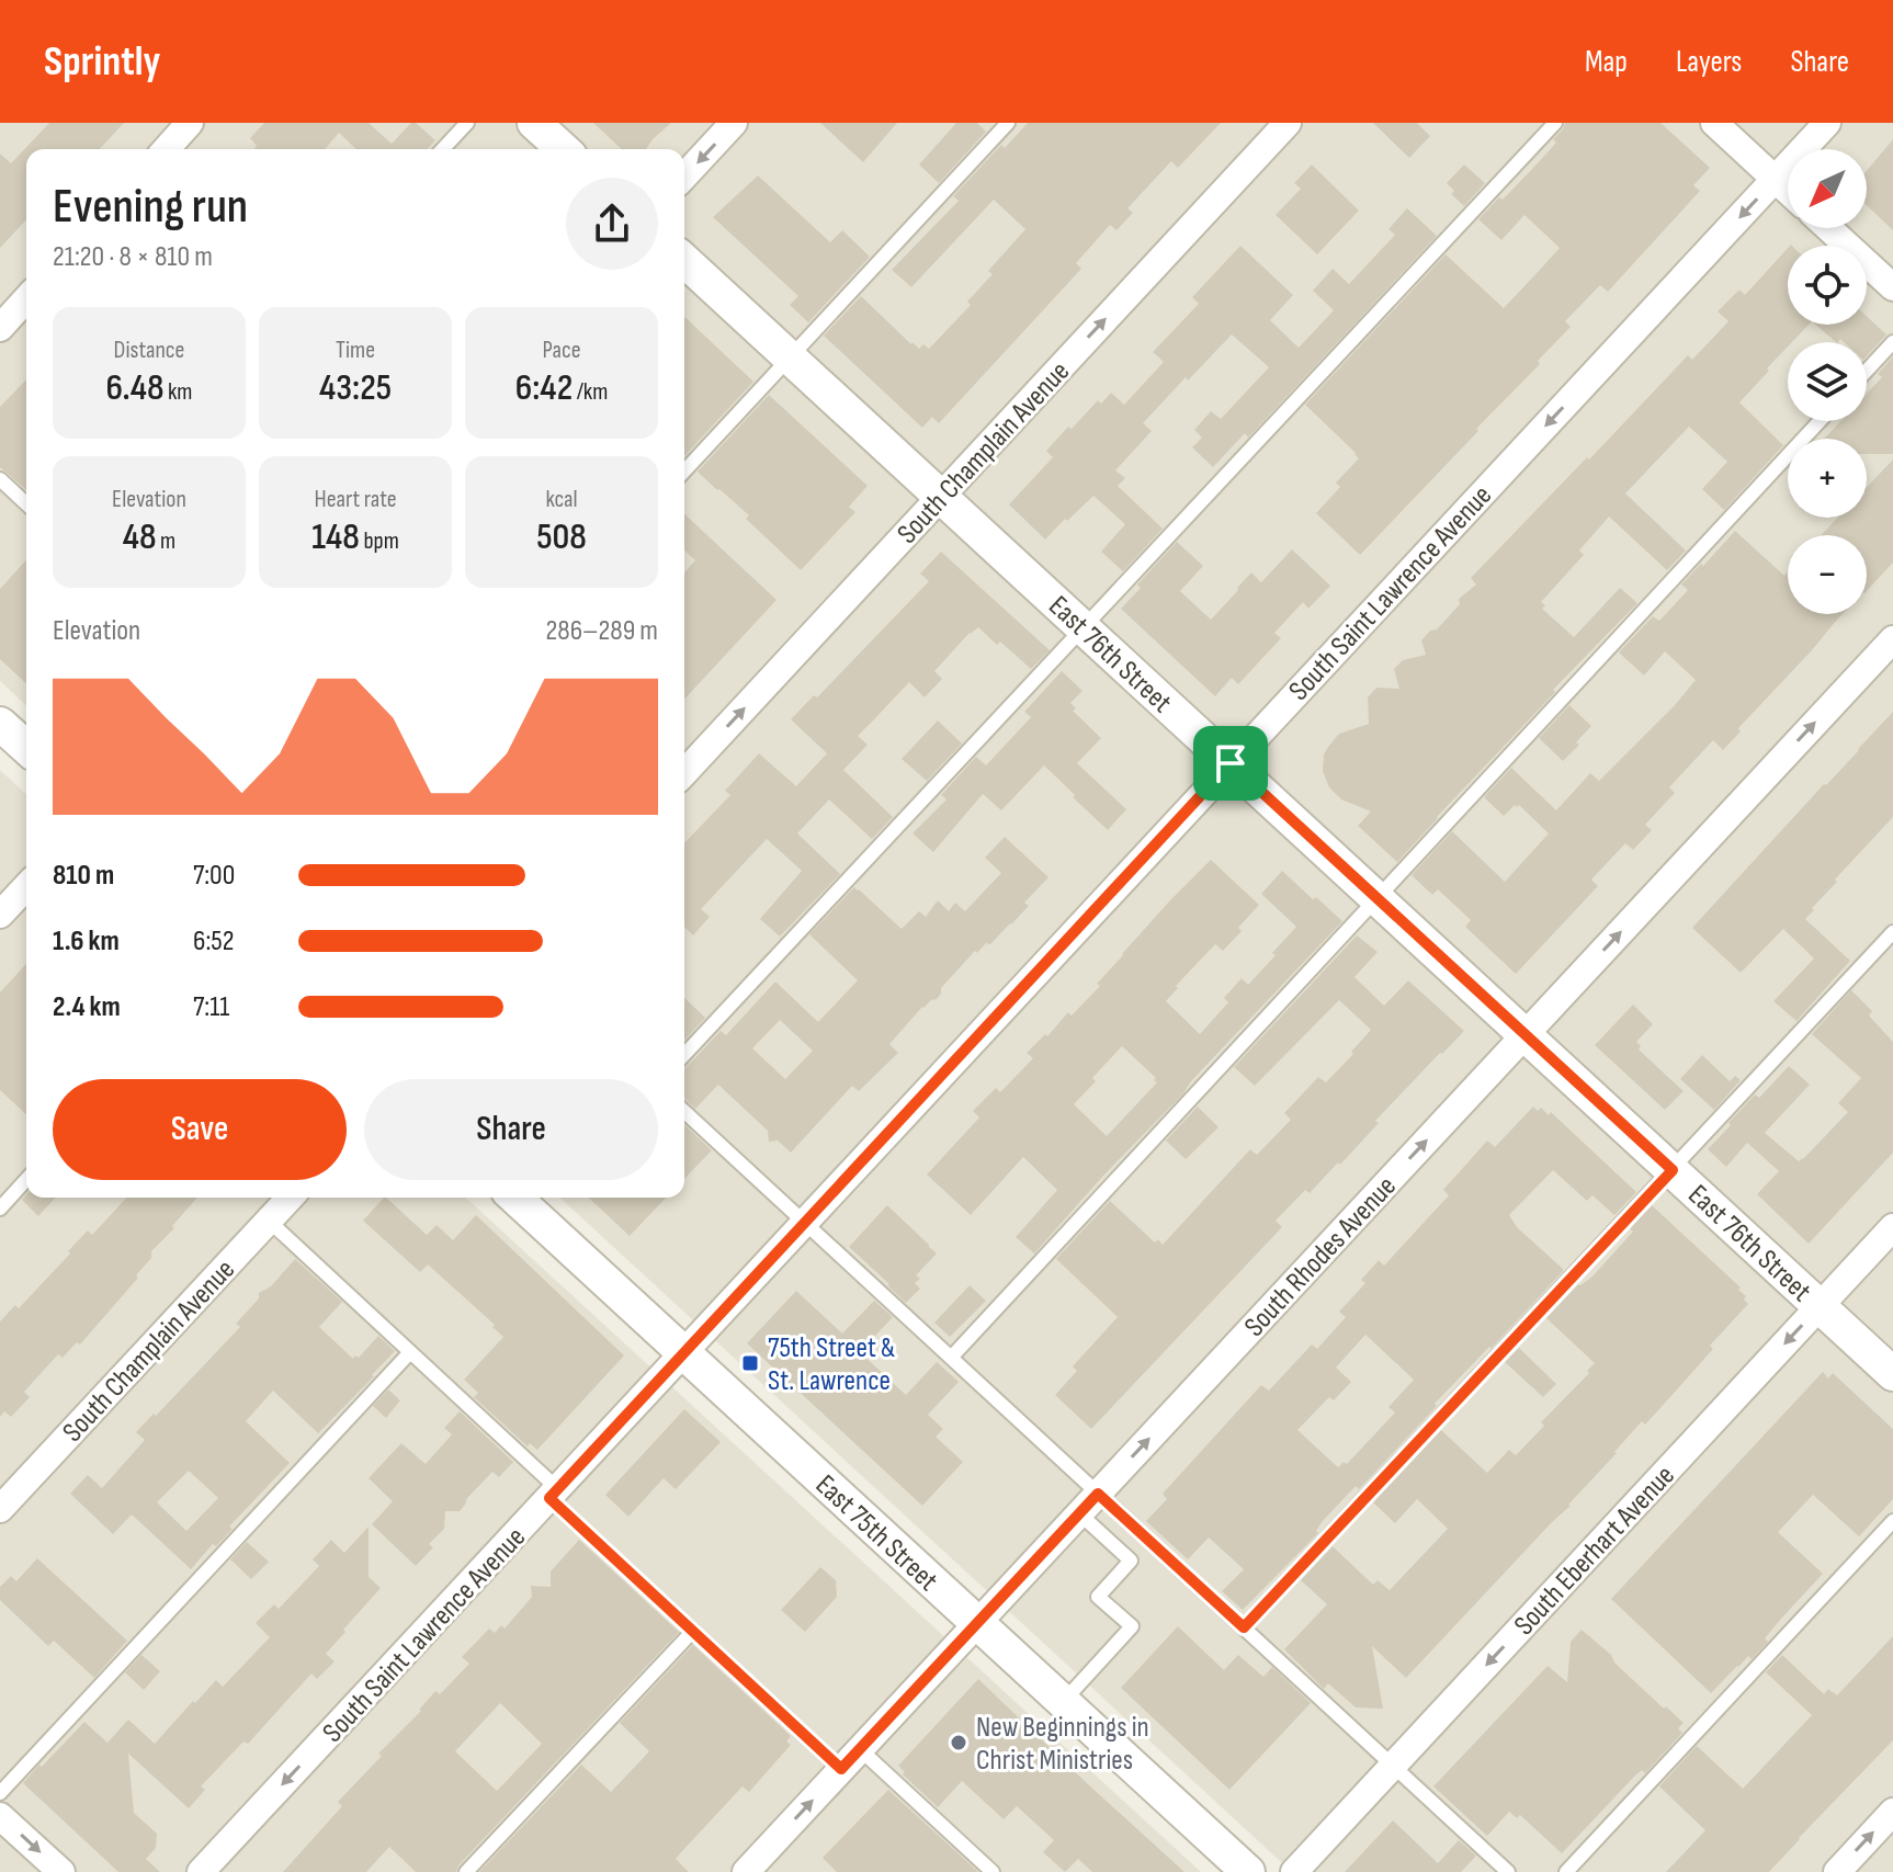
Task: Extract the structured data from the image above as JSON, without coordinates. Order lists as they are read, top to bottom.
{
  "streets": {
    "street": [
      "South Champlain Avenue",
      "South Saint Lawrence Avenue",
      "East 76th Street",
      "South Rhodes Avenue",
      "East 75th Street",
      "South Eberhart Avenue"
    ]
  },
  "crossings": [
    ["South Champlain Avenue", "East 76th Street"],
    ["South Saint Lawrence Avenue", "East 76th Street"],
    ["South Saint Lawrence Avenue", "East 75th Street"],
    ["East 76th Street", "South Rhodes Avenue"],
    ["East 76th Street", "South Eberhart Avenue"],
    ["South Rhodes Avenue", "East 75th Street"]
  ],
  "one_way": [
    "South Champlain Avenue",
    "South Saint Lawrence Avenue",
    "South Rhodes Avenue",
    "South Eberhart Avenue"
  ],
  "places": {
    "transit": ["75th Street & St. Lawrence"],
    "other": ["New Beginnings in Christ Ministries"]
  },
  "north": "bottom left",
  "page": {
    "header": "Sprintly",
    "nav": ["Map", "Layers", "Share"],
    "map_buttons": ["+", "−"],
    "heading": ["Evening run", "21:20 · 8 × 810 m"],
    "stats": [
      ["Distance", "6.48 km"],
      ["Time", "43:25"],
      ["Pace", "6:42 /km"],
      ["Elevation", "48 m"],
      ["Heart rate", "148 bpm"],
      ["kcal", "508"]
    ],
    "chart": ["Elevation", "286–289 m"],
    "list": [
      {
        "name": "810 m",
        "note": "7:00"
      },
      {
        "name": "1.6 km",
        "note": "6:52"
      },
      {
        "name": "2.4 km",
        "note": "7:11"
      }
    ],
    "buttons": ["Save", "Share"]
  }
}
